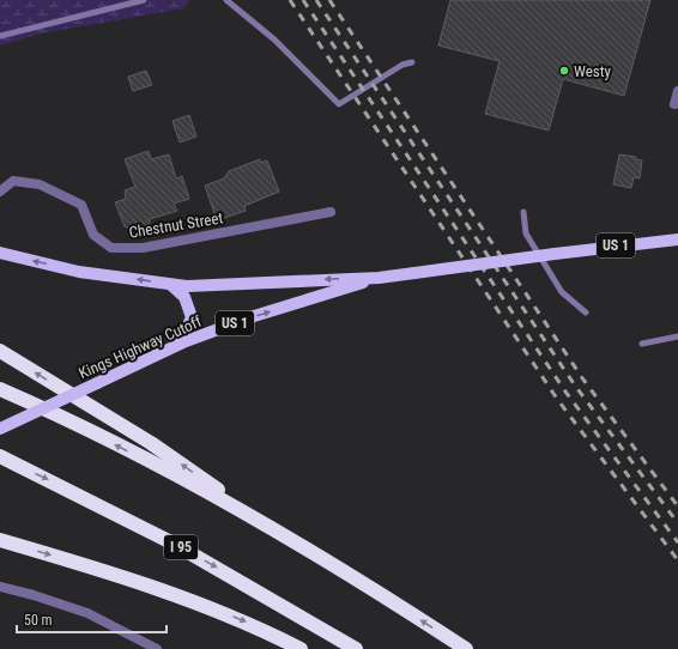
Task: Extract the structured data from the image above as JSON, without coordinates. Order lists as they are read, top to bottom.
{
  "streets": {
    "highway": ["I 95"],
    "main road": ["US 1", "Kings Highway Cutoff"],
    "street": ["Chestnut Street"]
  },
  "places": ["Westy"],
  "scale_bar": "50 m"
}
